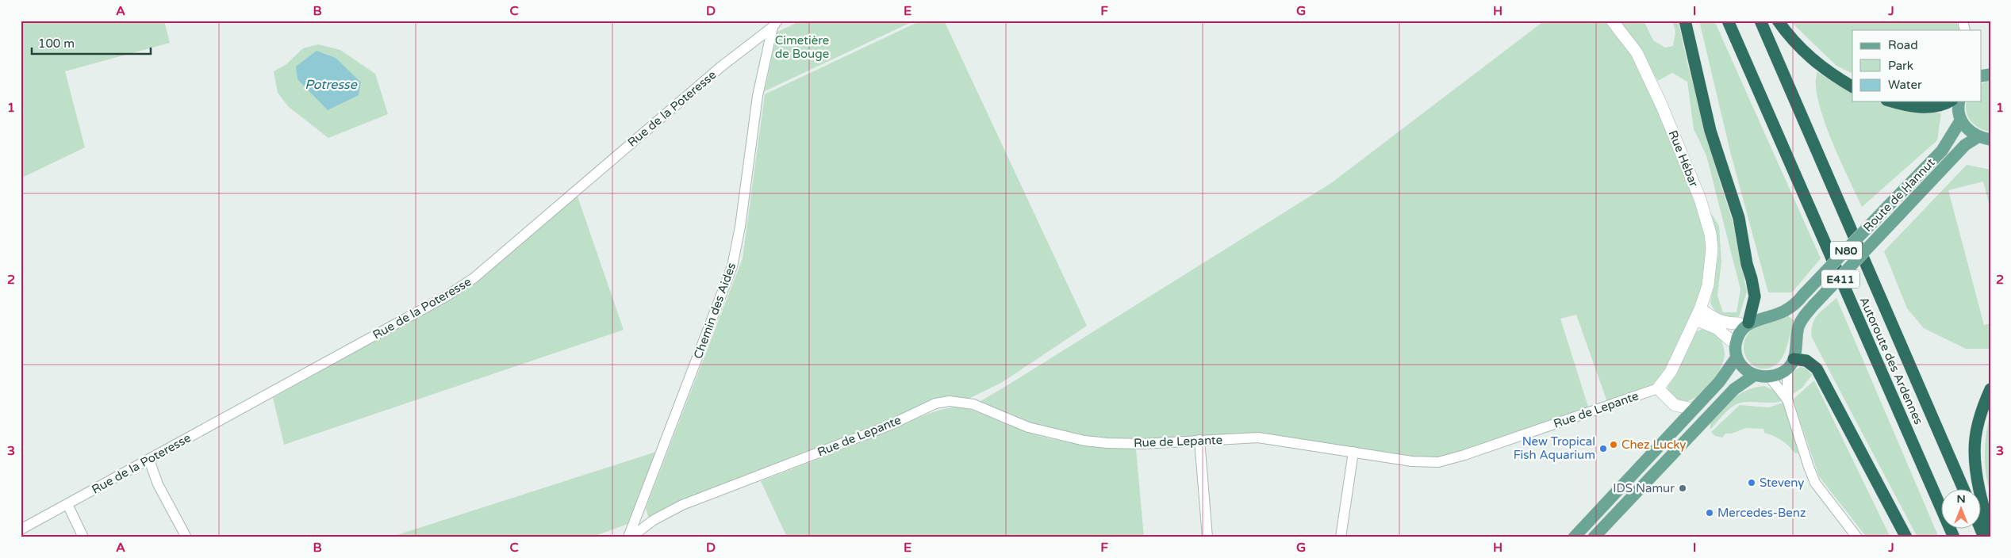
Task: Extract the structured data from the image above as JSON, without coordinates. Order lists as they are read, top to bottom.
{
  "streets": {
    "highway": ["E411", "Autoroute des Ardennes"],
    "main road": ["Route de Hannut", "N80"],
    "street": [
      "Rue de la Poteresse",
      "Rue Hébar",
      "Chemin des Aides",
      "Rue de Lepante"
    ]
  },
  "crossings": [
    ["Rue de la Poteresse", "Chemin des Aides"],
    ["Chemin des Aides", "Rue de Lepante"]
  ],
  "water": ["Potresse"],
  "parks": ["Cimetière de Bouge"],
  "places": [
    "Chez Lucky",
    "New Tropical Fish Aquarium",
    "Steveny",
    "IDS Namur",
    "Mercedes-Benz"
  ],
  "legend": ["Road", "Park", "Water"],
  "scale_bar": "100 m",
  "north": "top",
  "grid": {
    "columns": [
      "A",
      "B",
      "C",
      "D",
      "E",
      "F",
      "G",
      "H",
      "I",
      "J"
    ],
    "rows": ["1", "2", "3"]
  }
}
